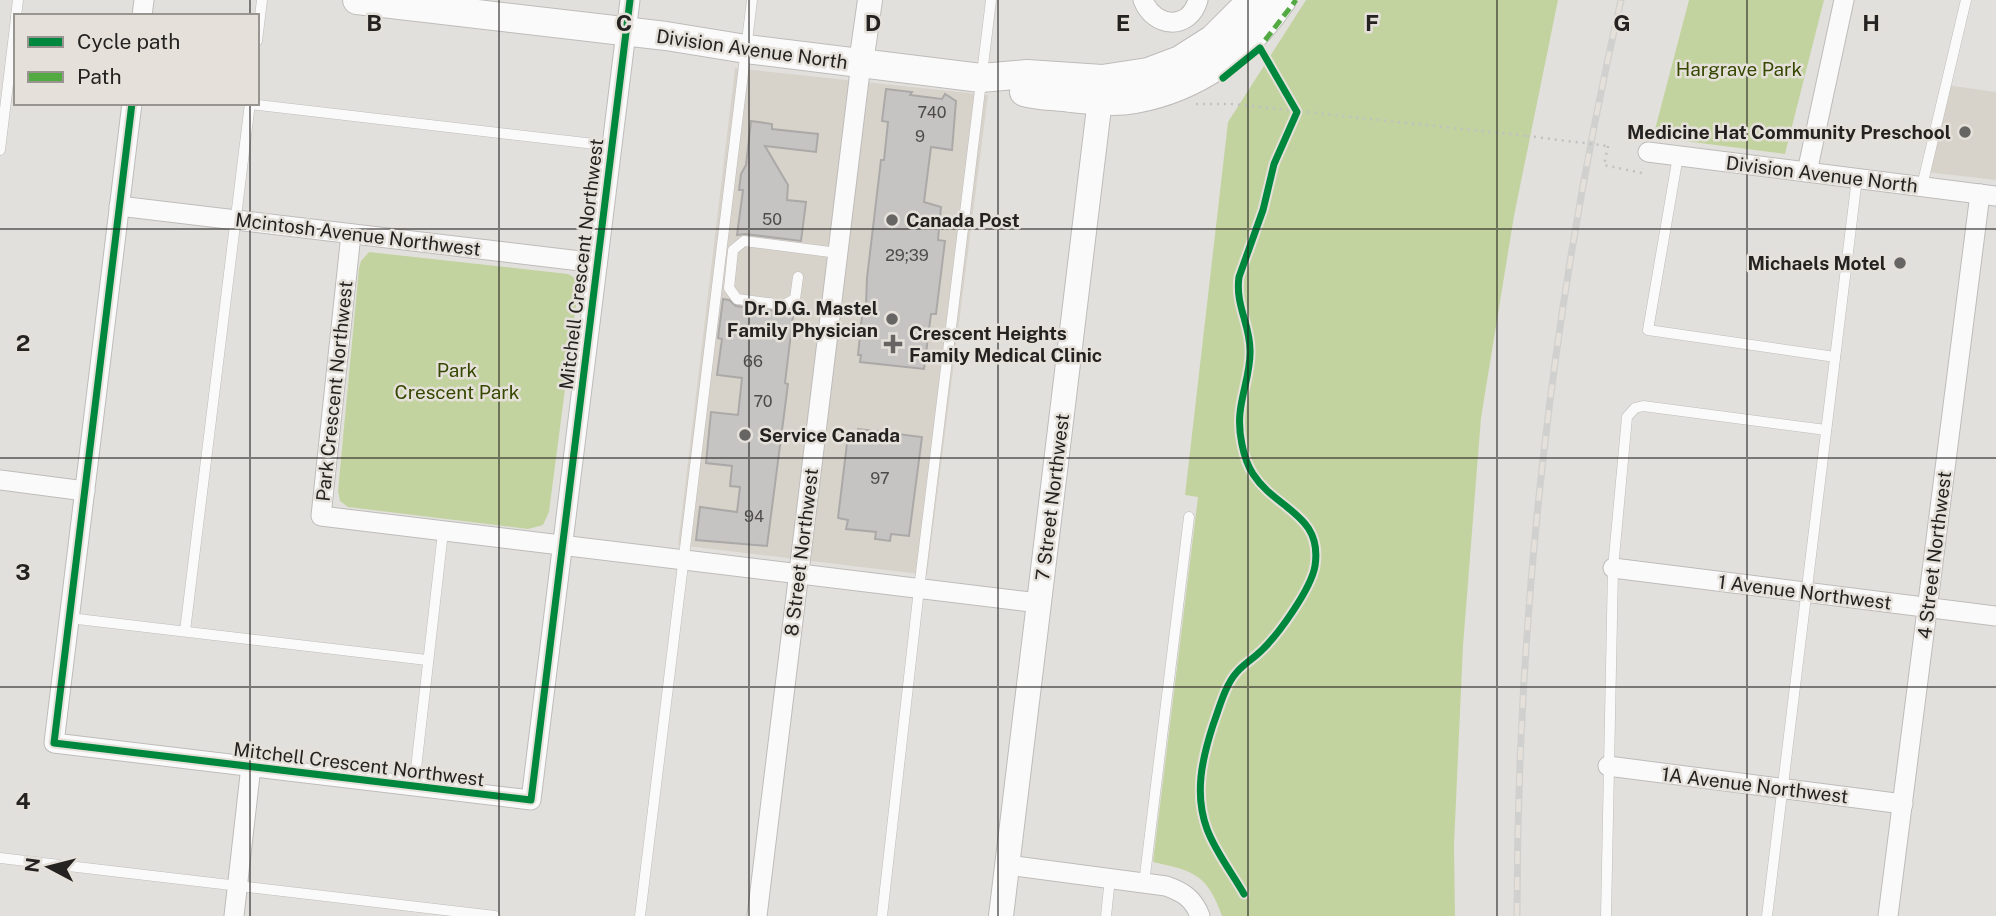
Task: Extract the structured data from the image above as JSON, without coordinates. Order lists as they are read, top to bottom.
{
  "streets": {
    "main road": ["Division Avenue North"],
    "street": [
      "Mcintosh Avenue Northwest",
      "Mitchell Crescent Northwest",
      "Park Crescent Northwest",
      "7 Street Northwest",
      "8 Street Northwest",
      "4 Street Northwest",
      "1 Avenue Northwest",
      "1A Avenue Northwest"
    ]
  },
  "crossings": [
    ["Division Avenue North", "Mitchell Crescent Northwest"],
    ["Division Avenue North", "7 Street Northwest"],
    ["Division Avenue North", "8 Street Northwest"],
    ["Division Avenue North", "4 Street Northwest"],
    ["Mcintosh Avenue Northwest", "Mitchell Crescent Northwest"],
    ["Mcintosh Avenue Northwest", "Park Crescent Northwest"],
    ["Mitchell Crescent Northwest", "Park Crescent Northwest"],
    ["Park Crescent Northwest", "7 Street Northwest"],
    ["Park Crescent Northwest", "8 Street Northwest"],
    ["4 Street Northwest", "1 Avenue Northwest"],
    ["4 Street Northwest", "1A Avenue Northwest"]
  ],
  "parks": ["Hargrave Park", "Park Crescent Park"],
  "places": {
    "other": [
      "Medicine Hat Community Preschool",
      "Canada Post",
      "Michaels Motel",
      "Dr. D.G. Mastel Family Physician",
      "Service Canada"
    ],
    "health": ["Crescent Heights Family Medical Clinic"]
  },
  "house_numbers": [
    "740",
    "9",
    "50",
    "29;39",
    "66",
    "70",
    "97",
    "94"
  ],
  "legend": ["Cycle path", "Path"],
  "north": "left",
  "grid": {
    "columns": [
      "B",
      "C",
      "D",
      "E",
      "F",
      "G",
      "H"
    ],
    "rows": ["2", "3", "4"]
  }
}
